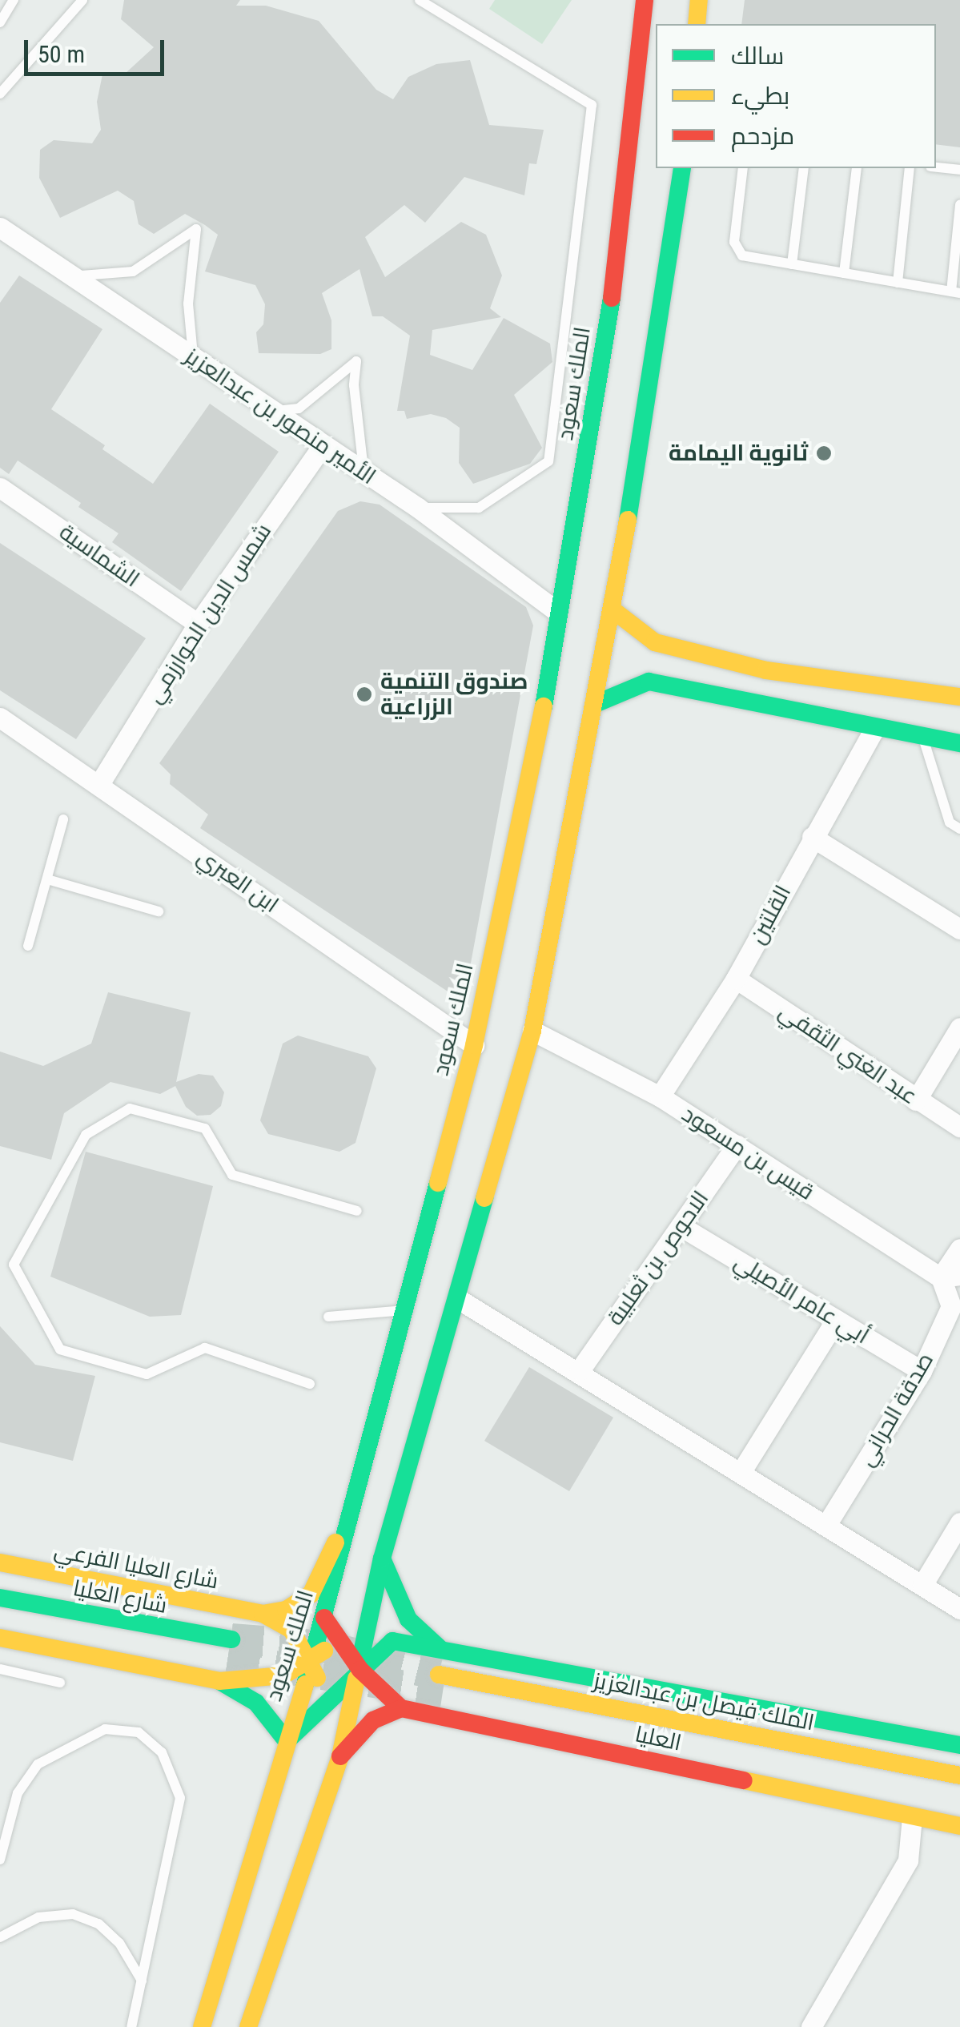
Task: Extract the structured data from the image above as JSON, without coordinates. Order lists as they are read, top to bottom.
{
  "streets": {
    "main road": [
      "الملك سعود",
      "شارع العليا الفرعي",
      "شارع العليا",
      "الملك فيصل بن عبدالعزيز",
      "العليا"
    ],
    "street": [
      "الأمير منصور بن عبدالعزيز",
      "الشماسية",
      "شمس الدين الخوارزمي",
      "ابن العبري",
      "القلتين",
      "عبد الغني الثقفي",
      "قيس بن مسعود",
      "الاحوص بن ثعلبية",
      "أبي عامر الأصيلي",
      "صدقة الحراني"
    ]
  },
  "crossings": [
    ["الملك سعود", "الأمير منصور بن عبدالعزيز"],
    ["الملك سعود", "ابن العبري"],
    ["الملك سعود", "شارع العليا الفرعي"],
    ["الأمير منصور بن عبدالعزيز", "شمس الدين الخوارزمي"],
    ["الشماسية", "شمس الدين الخوارزمي"],
    ["شمس الدين الخوارزمي", "ابن العبري"],
    ["القلتين", "عبد الغني الثقفي"],
    ["القلتين", "قيس بن مسعود"],
    ["قيس بن مسعود", "الاحوص بن ثعلبية"],
    ["قيس بن مسعود", "صدقة الحراني"],
    ["الاحوص بن ثعلبية", "أبي عامر الأصيلي"],
    ["أبي عامر الأصيلي", "صدقة الحراني"]
  ],
  "places": ["ثانوية اليمامة", "صندوق التنمية الزراعية"],
  "legend": ["سالك", "بطيء", "مزدحم"],
  "scale_bar": "50 m"
}
